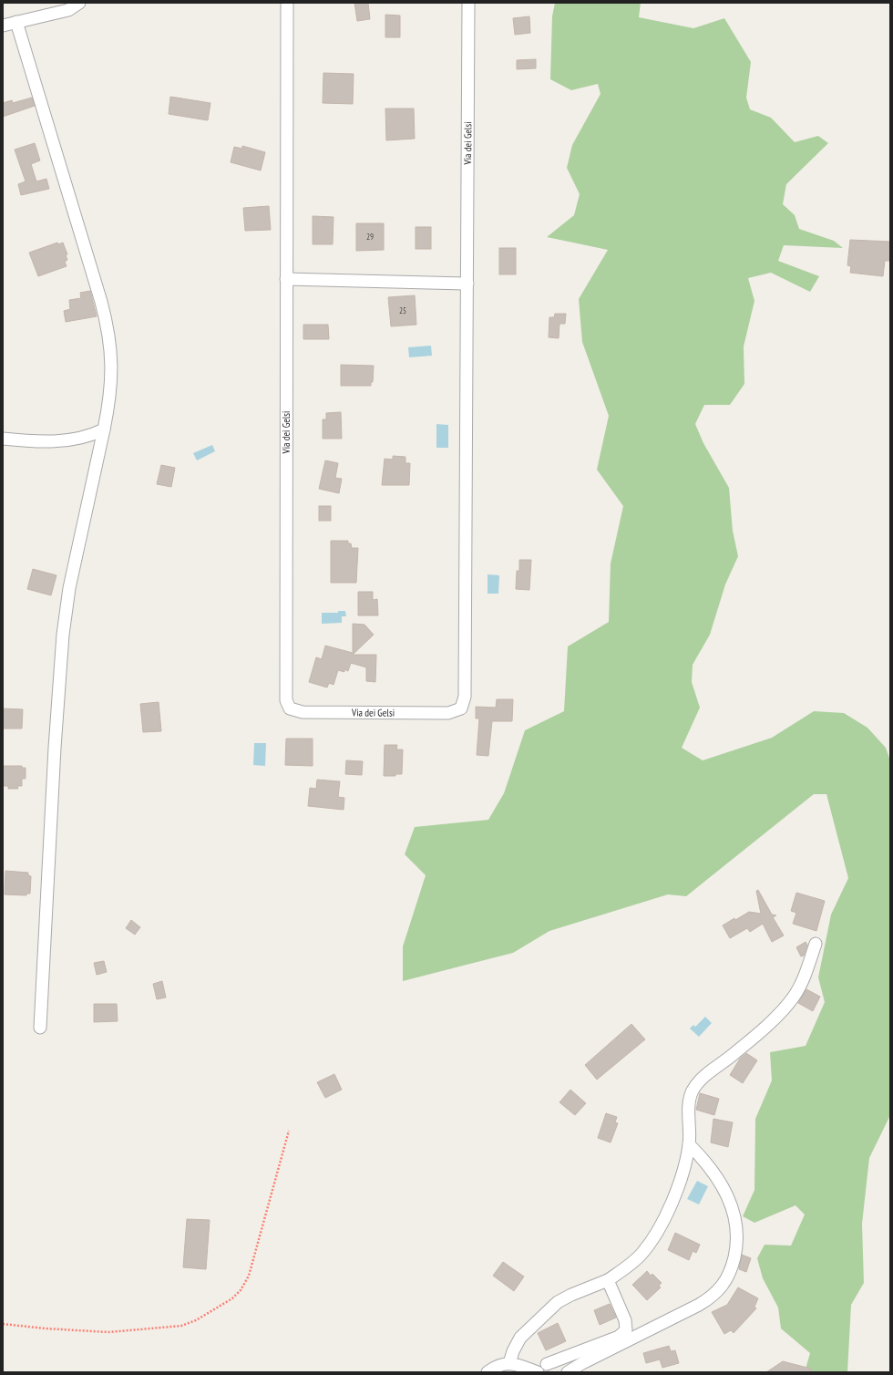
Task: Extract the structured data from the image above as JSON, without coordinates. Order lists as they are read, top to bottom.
{
  "streets": {
    "street": ["Via dei Gelsi"]
  },
  "house_numbers": ["29", "25"]
}
